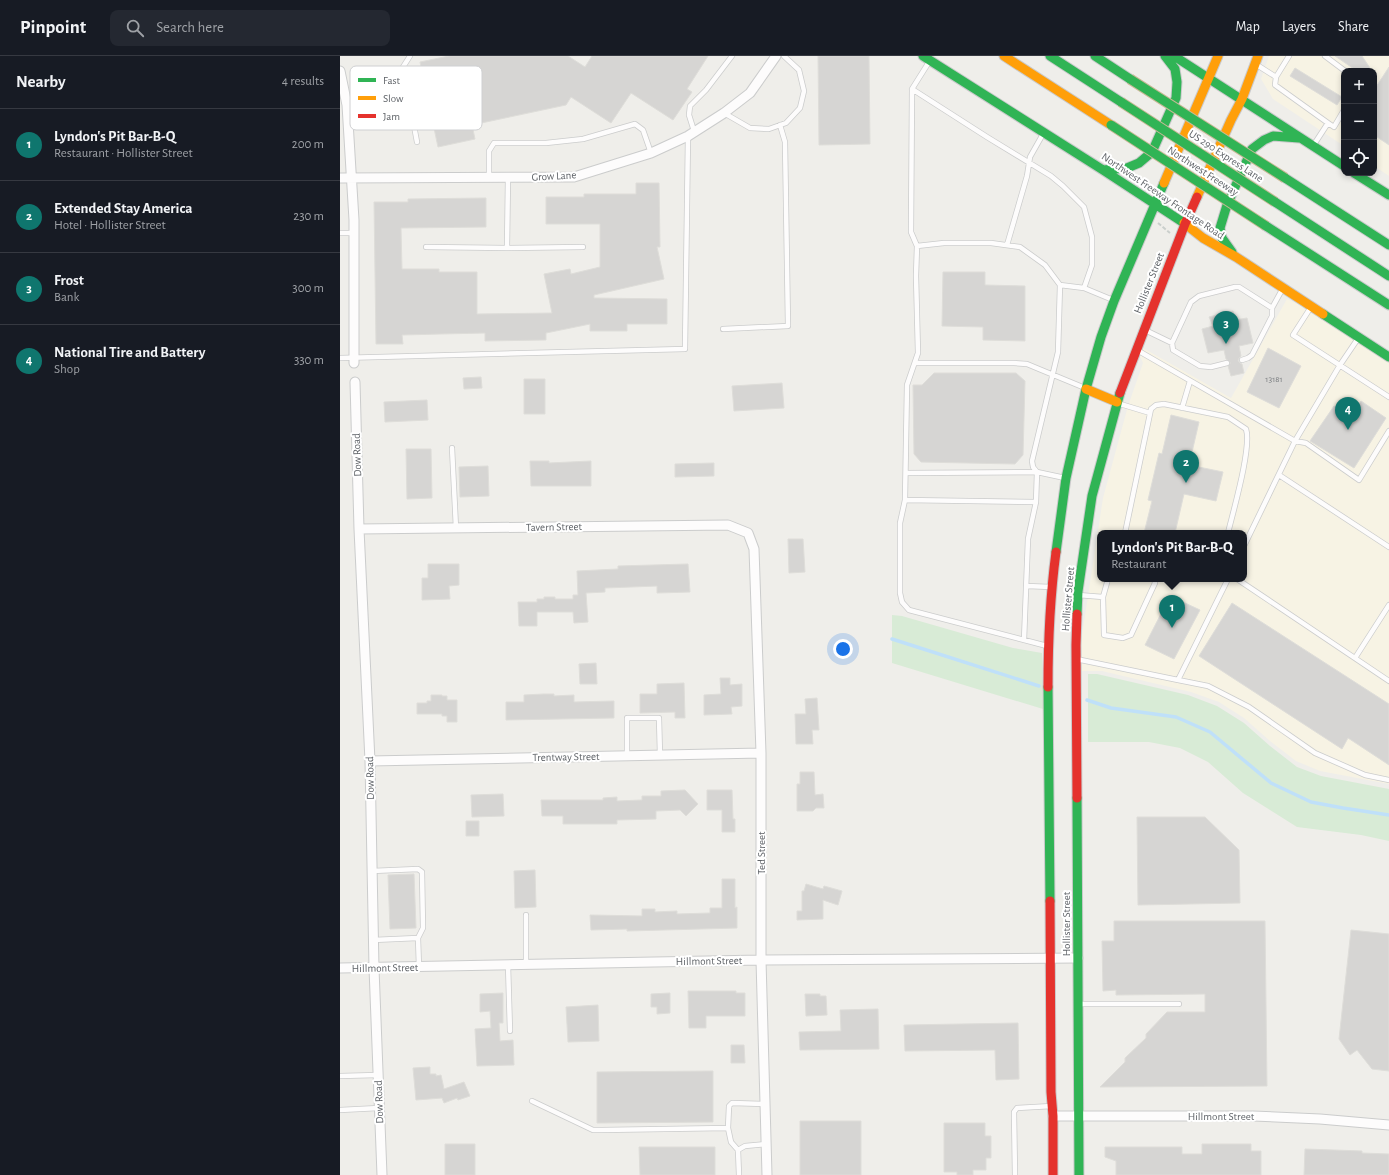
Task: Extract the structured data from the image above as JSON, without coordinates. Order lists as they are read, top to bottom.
{
  "streets": {
    "main road": [
      "US 290 Express Lane",
      "Northwest Freeway",
      "Northwest Freeway Frontage Road",
      "Hollister Street"
    ],
    "street": [
      "Grow Lane",
      "Dow Road",
      "Tavern Street",
      "Trentway Street",
      "Ted Street",
      "Hillmont Street"
    ]
  },
  "crossings": [
    ["Northwest Freeway Frontage Road", "Hollister Street"],
    ["Hollister Street", "Hillmont Street"],
    ["Dow Road", "Tavern Street"],
    ["Dow Road", "Trentway Street"],
    ["Dow Road", "Hillmont Street"],
    ["Tavern Street", "Ted Street"],
    ["Trentway Street", "Ted Street"],
    ["Ted Street", "Hillmont Street"]
  ],
  "house_numbers": ["13181"],
  "legend": ["Fast", "Slow", "Jam"],
  "page": {
    "header": "Pinpoint",
    "search": "Search here",
    "nav": ["Map", "Layers", "Share"],
    "heading": ["Nearby", "4 results"],
    "map_buttons": ["+", "−"],
    "list": [
      {
        "mark": "1",
        "name": "Lyndon's Pit Bar-B-Q",
        "note": "Restaurant · Hollister Street",
        "value": "200 m"
      },
      {
        "mark": "2",
        "name": "Extended Stay America",
        "note": "Hotel · Hollister Street",
        "value": "230 m"
      },
      {
        "mark": "3",
        "name": "Frost",
        "note": "Bank",
        "value": "300 m"
      },
      {
        "mark": "4",
        "name": "National Tire and Battery",
        "note": "Shop",
        "value": "330 m"
      }
    ],
    "pins": [
      "3",
      "4",
      "2",
      "1"
    ],
    "popup": ["Lyndon's Pit Bar-B-Q", "Restaurant"]
  }
}
